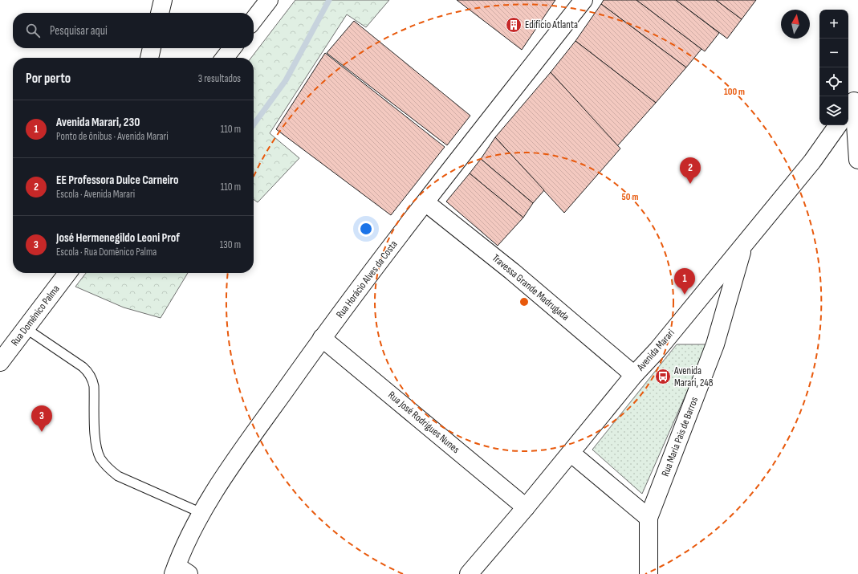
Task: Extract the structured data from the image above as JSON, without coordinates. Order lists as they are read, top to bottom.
{
  "streets": {
    "street": [
      "Rua Horácio Alves da Costa",
      "Travessa Grande Madrugada",
      "Rua Domênico Palma",
      "Avenida Marari",
      "Rua José Rodrigues Nunes",
      "Rua Maria Pais de Barros"
    ]
  },
  "crossings": [
    ["Rua Horácio Alves da Costa", "Travessa Grande Madrugada"],
    ["Rua Horácio Alves da Costa", "Rua José Rodrigues Nunes"],
    ["Travessa Grande Madrugada", "Avenida Marari"],
    ["Avenida Marari", "Rua José Rodrigues Nunes"],
    ["Avenida Marari", "Rua Maria Pais de Barros"]
  ],
  "places": {
    "building": ["Edifício Atlanta"],
    "bus stop": ["Avenida Marari, 248"]
  },
  "north": "top",
  "page": {
    "map_buttons": ["+", "−"],
    "search": "Pesquisar aqui",
    "heading": ["Por perto", "3 resultados"],
    "list": [
      {
        "mark": "1",
        "name": "Avenida Marari, 230",
        "note": "Ponto de ônibus · Avenida Marari",
        "value": "110 m"
      },
      {
        "mark": "2",
        "name": "EE Professora Dulce Carneiro",
        "note": "Escola · Avenida Marari",
        "value": "110 m"
      },
      {
        "mark": "3",
        "name": "José Hermenegildo Leoni Prof",
        "note": "Escola · Rua Domênico Palma",
        "value": "130 m"
      }
    ],
    "pins": ["2", "1", "3"]
  },
  "rings": ["100 m", "50 m"]
}
